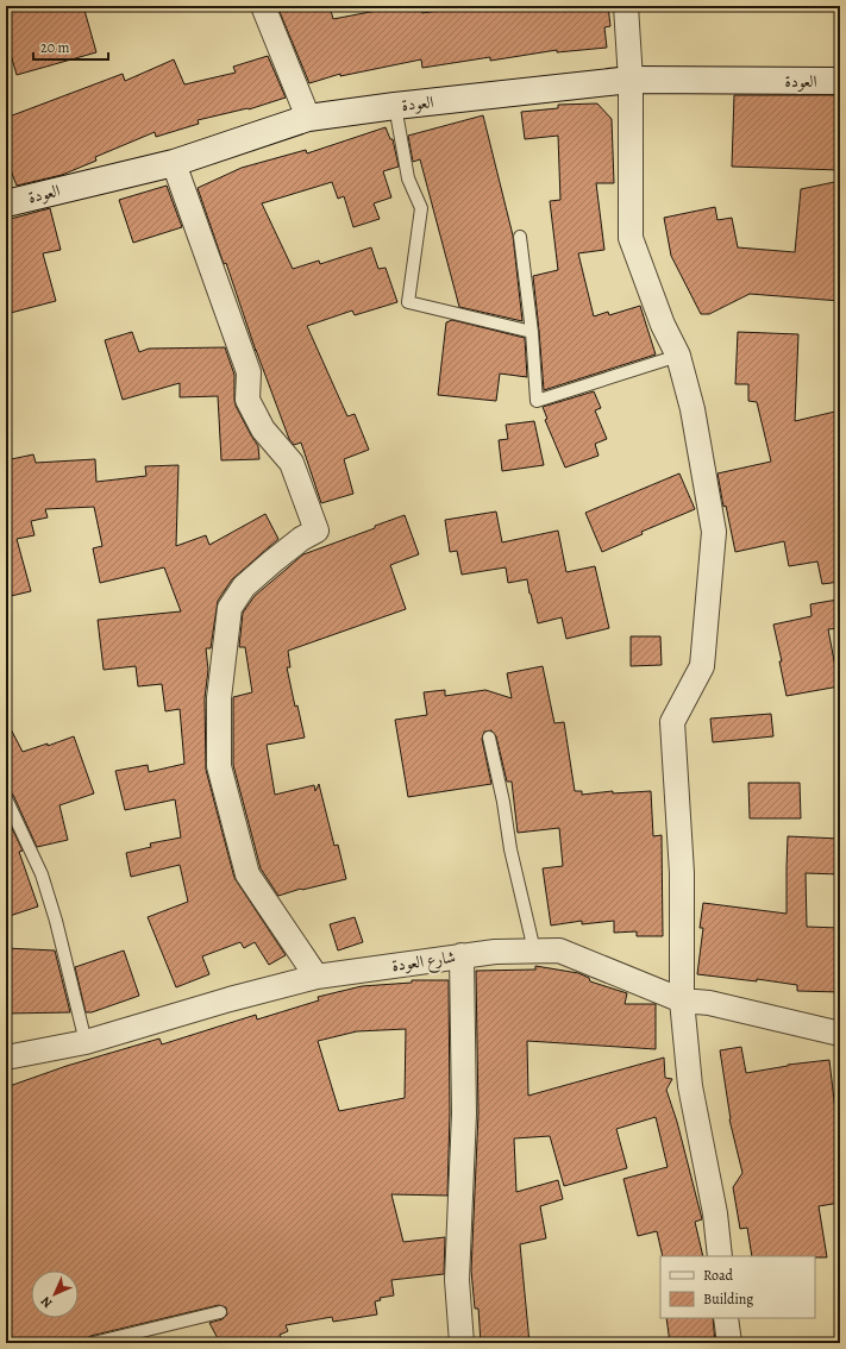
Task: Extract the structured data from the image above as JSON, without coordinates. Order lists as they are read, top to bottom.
{
  "streets": {
    "main road": ["العودة"],
    "street": ["شارع العودة"]
  },
  "legend": ["Road", "Building"],
  "scale_bar": "20 m",
  "north": "bottom left"
}
